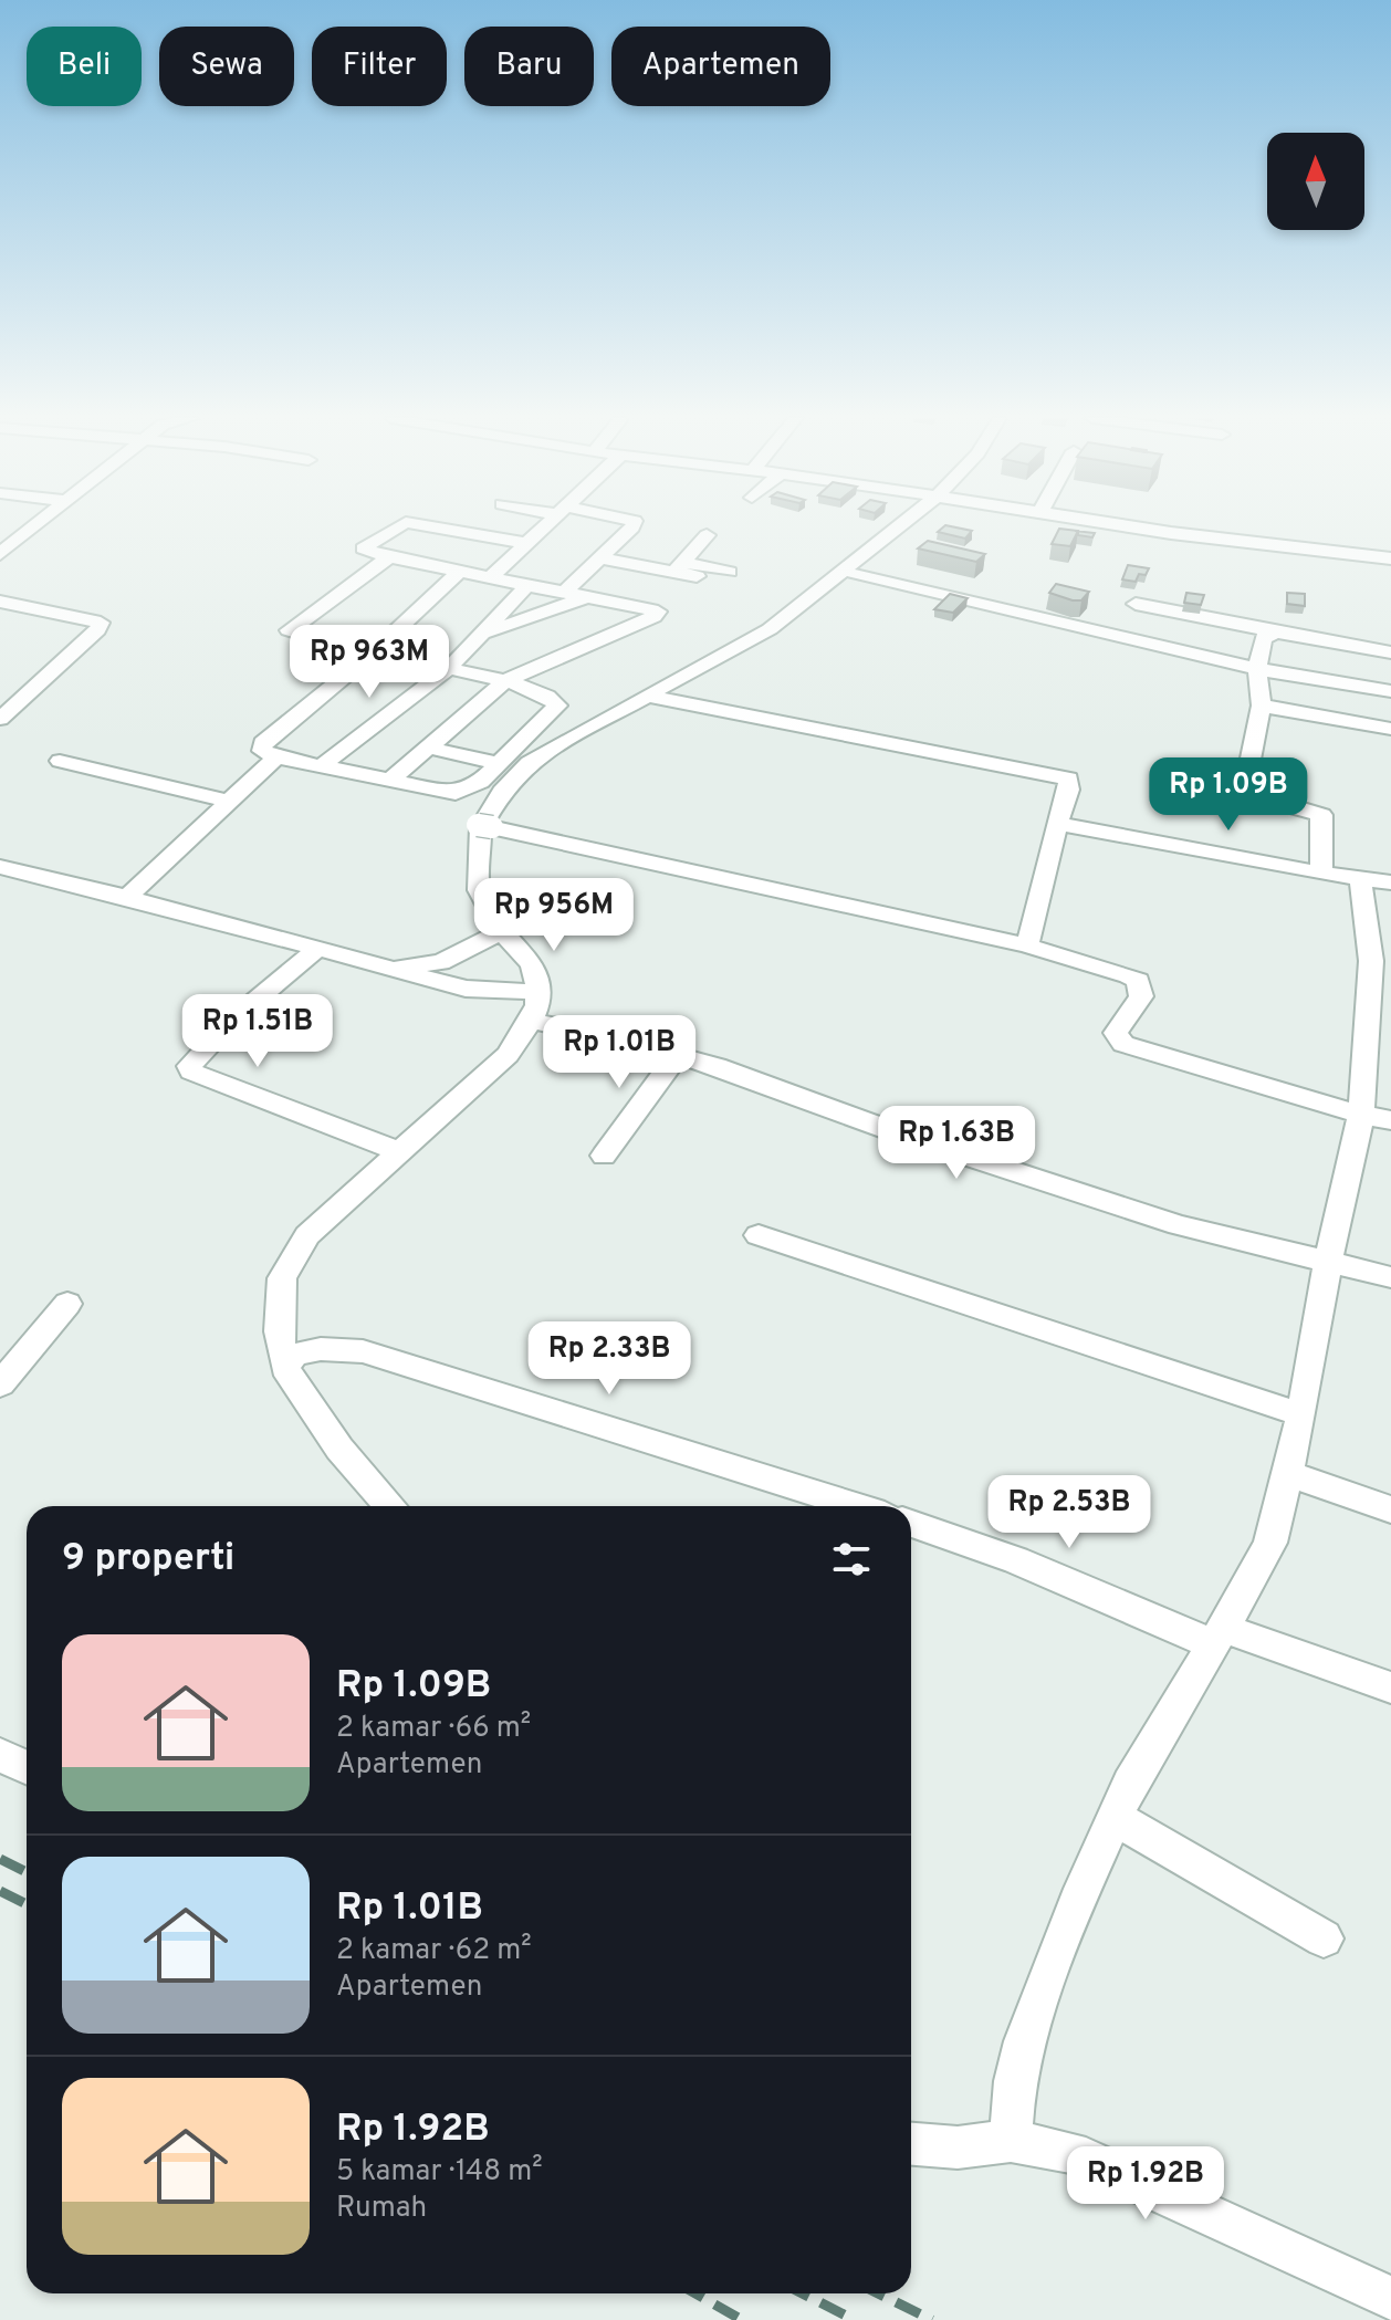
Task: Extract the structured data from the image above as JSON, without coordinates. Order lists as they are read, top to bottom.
{
  "north": "top",
  "page": {
    "chip": [
      "Beli",
      "Sewa",
      "Filter",
      "Baru",
      "Apartemen"
    ],
    "price": [
      "Rp 963M",
      "Rp 1.09B",
      "Rp 956M",
      "Rp 1.51B",
      "Rp 1.01B",
      "Rp 1.63B",
      "Rp 2.33B",
      "Rp 2.53B",
      "Rp 1.92B"
    ],
    "heading": "9 properti",
    "list": [
      {
        "name": "Rp 1.09B",
        "note": "2 kamar · 66 m² · Apartemen"
      },
      {
        "name": "Rp 1.01B",
        "note": "2 kamar · 62 m² · Apartemen"
      },
      {
        "name": "Rp 1.92B",
        "note": "5 kamar · 148 m² · Rumah"
      }
    ]
  }
}
